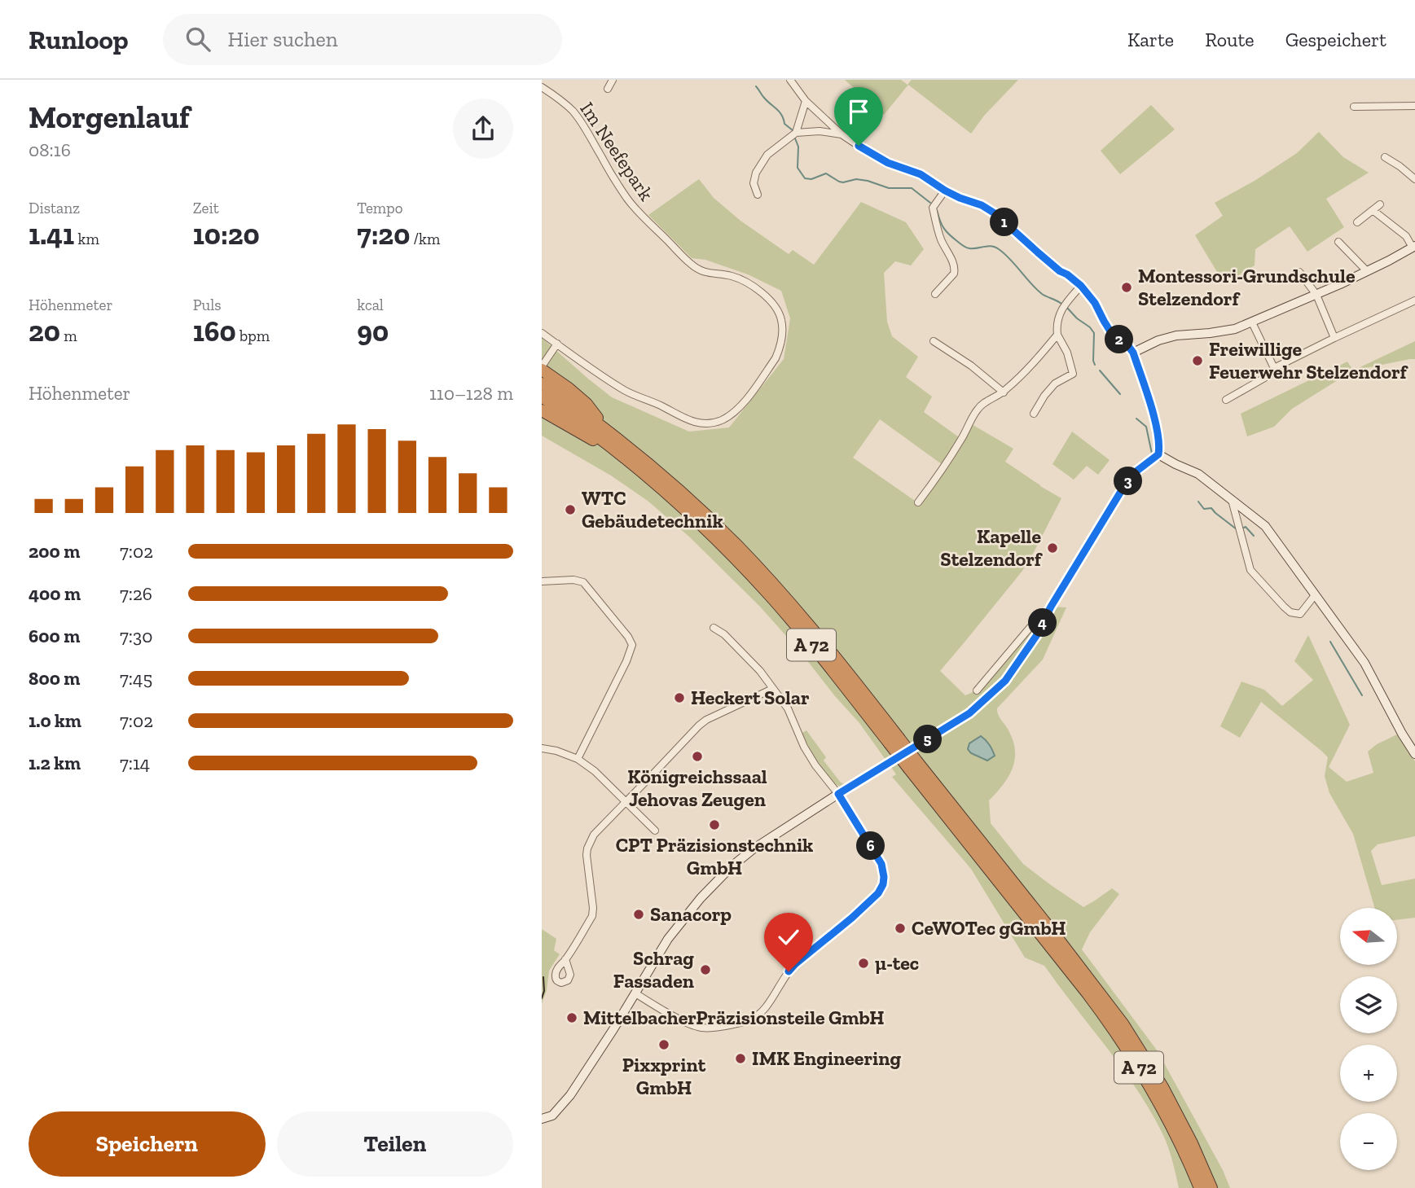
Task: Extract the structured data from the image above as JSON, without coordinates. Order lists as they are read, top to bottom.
{
  "streets": {
    "highway": ["A 72"],
    "street": ["Im Neefepark"]
  },
  "places": [
    "Montessori-Grundschule Stelzendorf",
    "Freiwillige Feuerwehr Stelzendorf",
    "WTC Gebäudetechnik",
    "Kapelle Stelzendorf",
    "Heckert Solar",
    "Königreichssaal Jehovas Zeugen",
    "CPT Präzisionstechnik GmbH",
    "Sanacorp",
    "CeWOTec gGmbH",
    "µ-tec",
    "Schrag Fassaden",
    "MittelbacherPräzisionsteile GmbH",
    "Pixxprint GmbH",
    "IMK Engineering"
  ],
  "north": "left",
  "page": {
    "header": "Runloop",
    "search": "Hier suchen",
    "nav": ["Karte", "Route", "Gespeichert"],
    "heading": ["Morgenlauf", "08:16"],
    "stats": [
      ["Distanz", "1.41 km"],
      ["Zeit", "10:20"],
      ["Tempo", "7:20 /km"],
      ["Höhenmeter", "20 m"],
      ["Puls", "160 bpm"],
      ["kcal", "90"]
    ],
    "pins": [
      "1",
      "2",
      "3",
      "4",
      "5",
      "6"
    ],
    "chart": ["Höhenmeter", "110–128 m"],
    "list": [
      {
        "name": "200 m",
        "note": "7:02"
      },
      {
        "name": "400 m",
        "note": "7:26"
      },
      {
        "name": "600 m",
        "note": "7:30"
      },
      {
        "name": "800 m",
        "note": "7:45"
      },
      {
        "name": "1.0 km",
        "note": "7:02"
      },
      {
        "name": "1.2 km",
        "note": "7:14"
      }
    ],
    "map_buttons": ["+", "−"],
    "buttons": ["Speichern", "Teilen"]
  }
}
